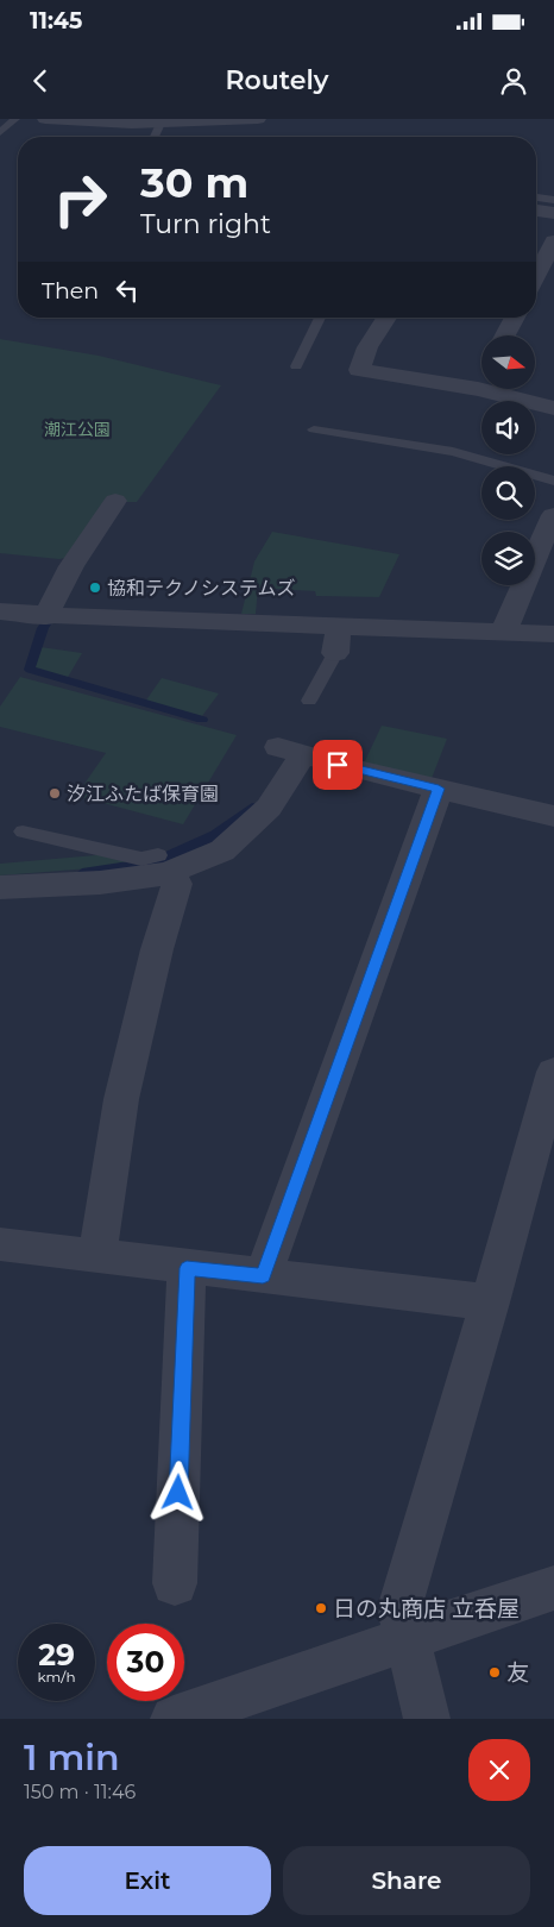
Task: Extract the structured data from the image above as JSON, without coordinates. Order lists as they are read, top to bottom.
{
  "parks": ["潮江公園"],
  "places": [
    "協和テクノシステムズ",
    "汐江ふたば保育園",
    "日の丸商店 立呑屋",
    "友"
  ],
  "north": "right",
  "page": {
    "status": "11:45",
    "header": "Routely",
    "turn": ["30 m", "Turn right"],
    "then": "Then",
    "speed": "29 km/h",
    "limit": "30",
    "heading": ["1 min", "150 m · 11:46"],
    "buttons": ["Exit", "Share"]
  }
}
